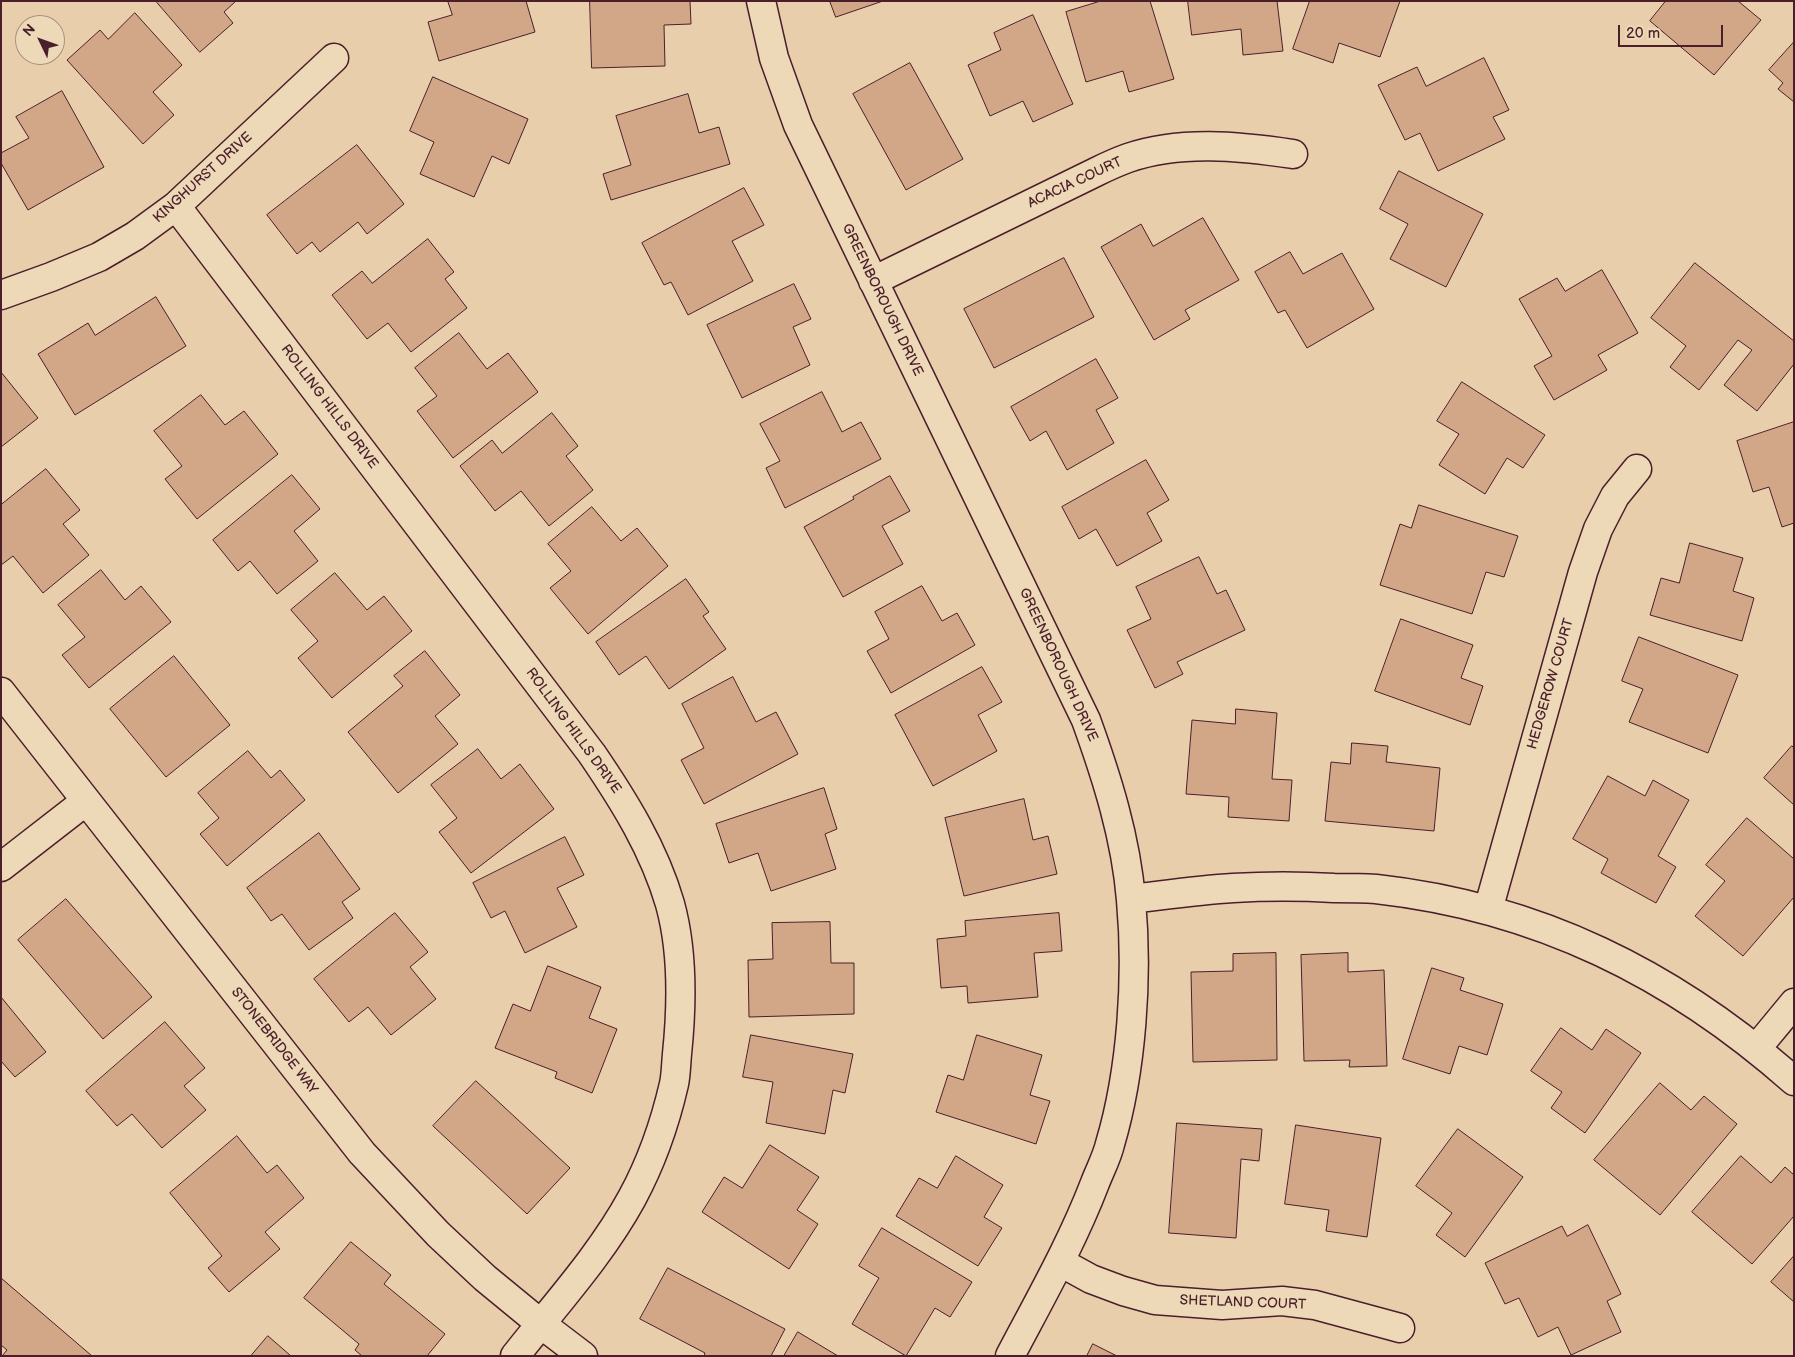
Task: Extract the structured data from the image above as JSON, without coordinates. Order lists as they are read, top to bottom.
{
  "streets": {
    "street": [
      "KINGHURST DRIVE",
      "ACACIA COURT",
      "GREENBOROUGH DRIVE",
      "ROLLING HILLS DRIVE",
      "HEDGEROW COURT",
      "STONEBRIDGE WAY",
      "SHETLAND COURT"
    ]
  },
  "crossings": [
    ["KINGHURST DRIVE", "ROLLING HILLS DRIVE"],
    ["ACACIA COURT", "GREENBOROUGH DRIVE"],
    ["GREENBOROUGH DRIVE", "SHETLAND COURT"],
    ["ROLLING HILLS DRIVE", "STONEBRIDGE WAY"]
  ],
  "scale_bar": "20 m",
  "north": "top left"
}
